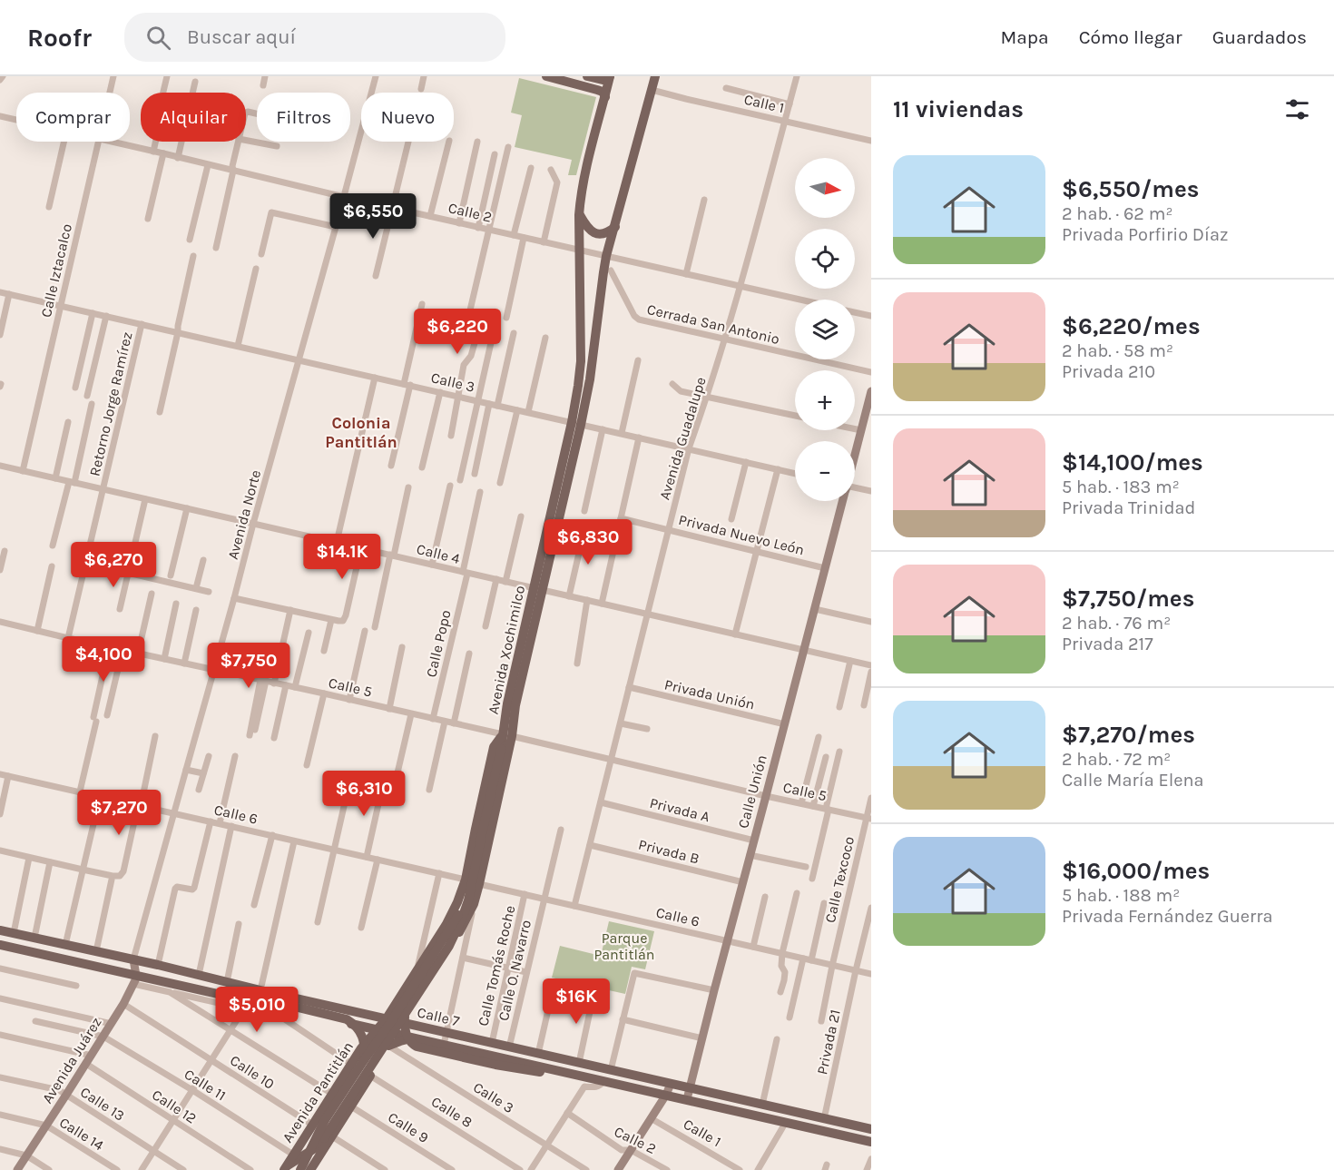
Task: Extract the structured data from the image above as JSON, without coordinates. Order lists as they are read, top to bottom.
{
  "streets": {
    "main road": ["Avenida Xochimilco", "Calle 7", "Avenida Pantitlán"],
    "street": [
      "Calle 1",
      "Calle 2",
      "Calle Iztacalco",
      "Cerrada San Antonio",
      "Calle 3",
      "Retorno Jorge Ramírez",
      "Avenida Guadalupe",
      "Avenida Norte",
      "Privada Nuevo León",
      "Calle 4",
      "Calle Popo",
      "Calle 5",
      "Privada Unión",
      "Calle Unión",
      "Privada A",
      "Calle 6",
      "Privada B",
      "Calle Texcoco",
      "Calle Tomás Roche",
      "Calle O. Navarro",
      "Privada 21",
      "Avenida Juárez",
      "Calle 10",
      "Calle 11",
      "Calle 13",
      "Calle 12",
      "Calle 8",
      "Calle 9",
      "Calle 14"
    ]
  },
  "crossings": [
    ["Calle 1", "Avenida Guadalupe"],
    ["Calle 1", "Avenida Xochimilco"],
    ["Calle 2", "Avenida Guadalupe"],
    ["Calle 2", "Avenida Norte"],
    ["Calle 2", "Avenida Xochimilco"],
    ["Calle Iztacalco", "Calle 3"],
    ["Calle Iztacalco", "Calle 4"],
    ["Cerrada San Antonio", "Avenida Guadalupe"],
    ["Calle 3", "Retorno Jorge Ramírez"],
    ["Calle 3", "Avenida Guadalupe"],
    ["Calle 3", "Avenida Norte"],
    ["Calle 3", "Avenida Xochimilco"],
    ["Retorno Jorge Ramírez", "Calle 4"],
    ["Retorno Jorge Ramírez", "Calle 5"],
    ["Avenida Guadalupe", "Privada Nuevo León"],
    ["Avenida Guadalupe", "Calle 4"],
    ["Avenida Guadalupe", "Calle 5"],
    ["Avenida Guadalupe", "Privada Unión"],
    ["Avenida Guadalupe", "Privada A"],
    ["Avenida Guadalupe", "Calle 6"],
    ["Avenida Guadalupe", "Privada B"],
    ["Avenida Norte", "Calle 4"],
    ["Avenida Norte", "Calle 5"],
    ["Avenida Norte", "Calle 6"],
    ["Privada Nuevo León", "Calle Unión"],
    ["Calle 4", "Calle Popo"],
    ["Calle 4", "Avenida Xochimilco"],
    ["Calle 4", "Calle Unión"],
    ["Calle Popo", "Calle 5"],
    ["Avenida Xochimilco", "Calle 5"],
    ["Avenida Xochimilco", "Calle 6"],
    ["Avenida Xochimilco", "Calle 7"],
    ["Avenida Xochimilco", "Avenida Pantitlán"],
    ["Calle 5", "Calle Unión"],
    ["Calle 5", "Calle Texcoco"],
    ["Privada Unión", "Calle Unión"],
    ["Calle Unión", "Privada A"],
    ["Calle Unión", "Calle 6"],
    ["Calle Unión", "Privada B"],
    ["Calle Unión", "Calle 7"],
    ["Calle 6", "Calle Texcoco"],
    ["Calle 6", "Calle Tomás Roche"],
    ["Calle 6", "Calle O. Navarro"],
    ["Calle 6", "Privada 21"],
    ["Calle Tomás Roche", "Calle 7"],
    ["Calle O. Navarro", "Calle 7"],
    ["Calle 7", "Privada 21"],
    ["Calle 7", "Avenida Juárez"],
    ["Calle 7", "Avenida Pantitlán"],
    ["Avenida Juárez", "Calle 10"],
    ["Avenida Juárez", "Calle 11"],
    ["Avenida Juárez", "Calle 13"],
    ["Avenida Juárez", "Calle 12"],
    ["Avenida Juárez", "Calle 14"],
    ["Calle 10", "Avenida Pantitlán"],
    ["Calle 11", "Avenida Pantitlán"]
  ],
  "districts": ["Colonia Pantitlán"],
  "parks": ["Parque Pantitlán"],
  "north": "right",
  "page": {
    "header": "Roofr",
    "search": "Buscar aquí",
    "nav": ["Mapa", "Cómo llegar", "Guardados"],
    "heading": "11 viviendas",
    "chip": [
      "Comprar",
      "Alquilar",
      "Filtros",
      "Nuevo"
    ],
    "list": [
      {
        "name": "$6,550/mes",
        "note": "2 hab. · 62 m² · Privada Porfirio Díaz"
      },
      {
        "name": "$6,220/mes",
        "note": "2 hab. · 58 m² · Privada 210"
      },
      {
        "name": "$14,100/mes",
        "note": "5 hab. · 183 m² · Privada Trinidad"
      },
      {
        "name": "$7,750/mes",
        "note": "2 hab. · 76 m² · Privada 217"
      },
      {
        "name": "$7,270/mes",
        "note": "2 hab. · 72 m² · Calle María Elena"
      },
      {
        "name": "$16,000/mes",
        "note": "5 hab. · 188 m² · Privada Fernández Guerra"
      }
    ],
    "map_buttons": ["+", "−"],
    "price": [
      "$6,550",
      "$6,220",
      "$6,830",
      "$14.1K",
      "$6,270",
      "$4,100",
      "$7,750",
      "$6,310",
      "$7,270",
      "$16K",
      "$5,010"
    ]
  }
}
